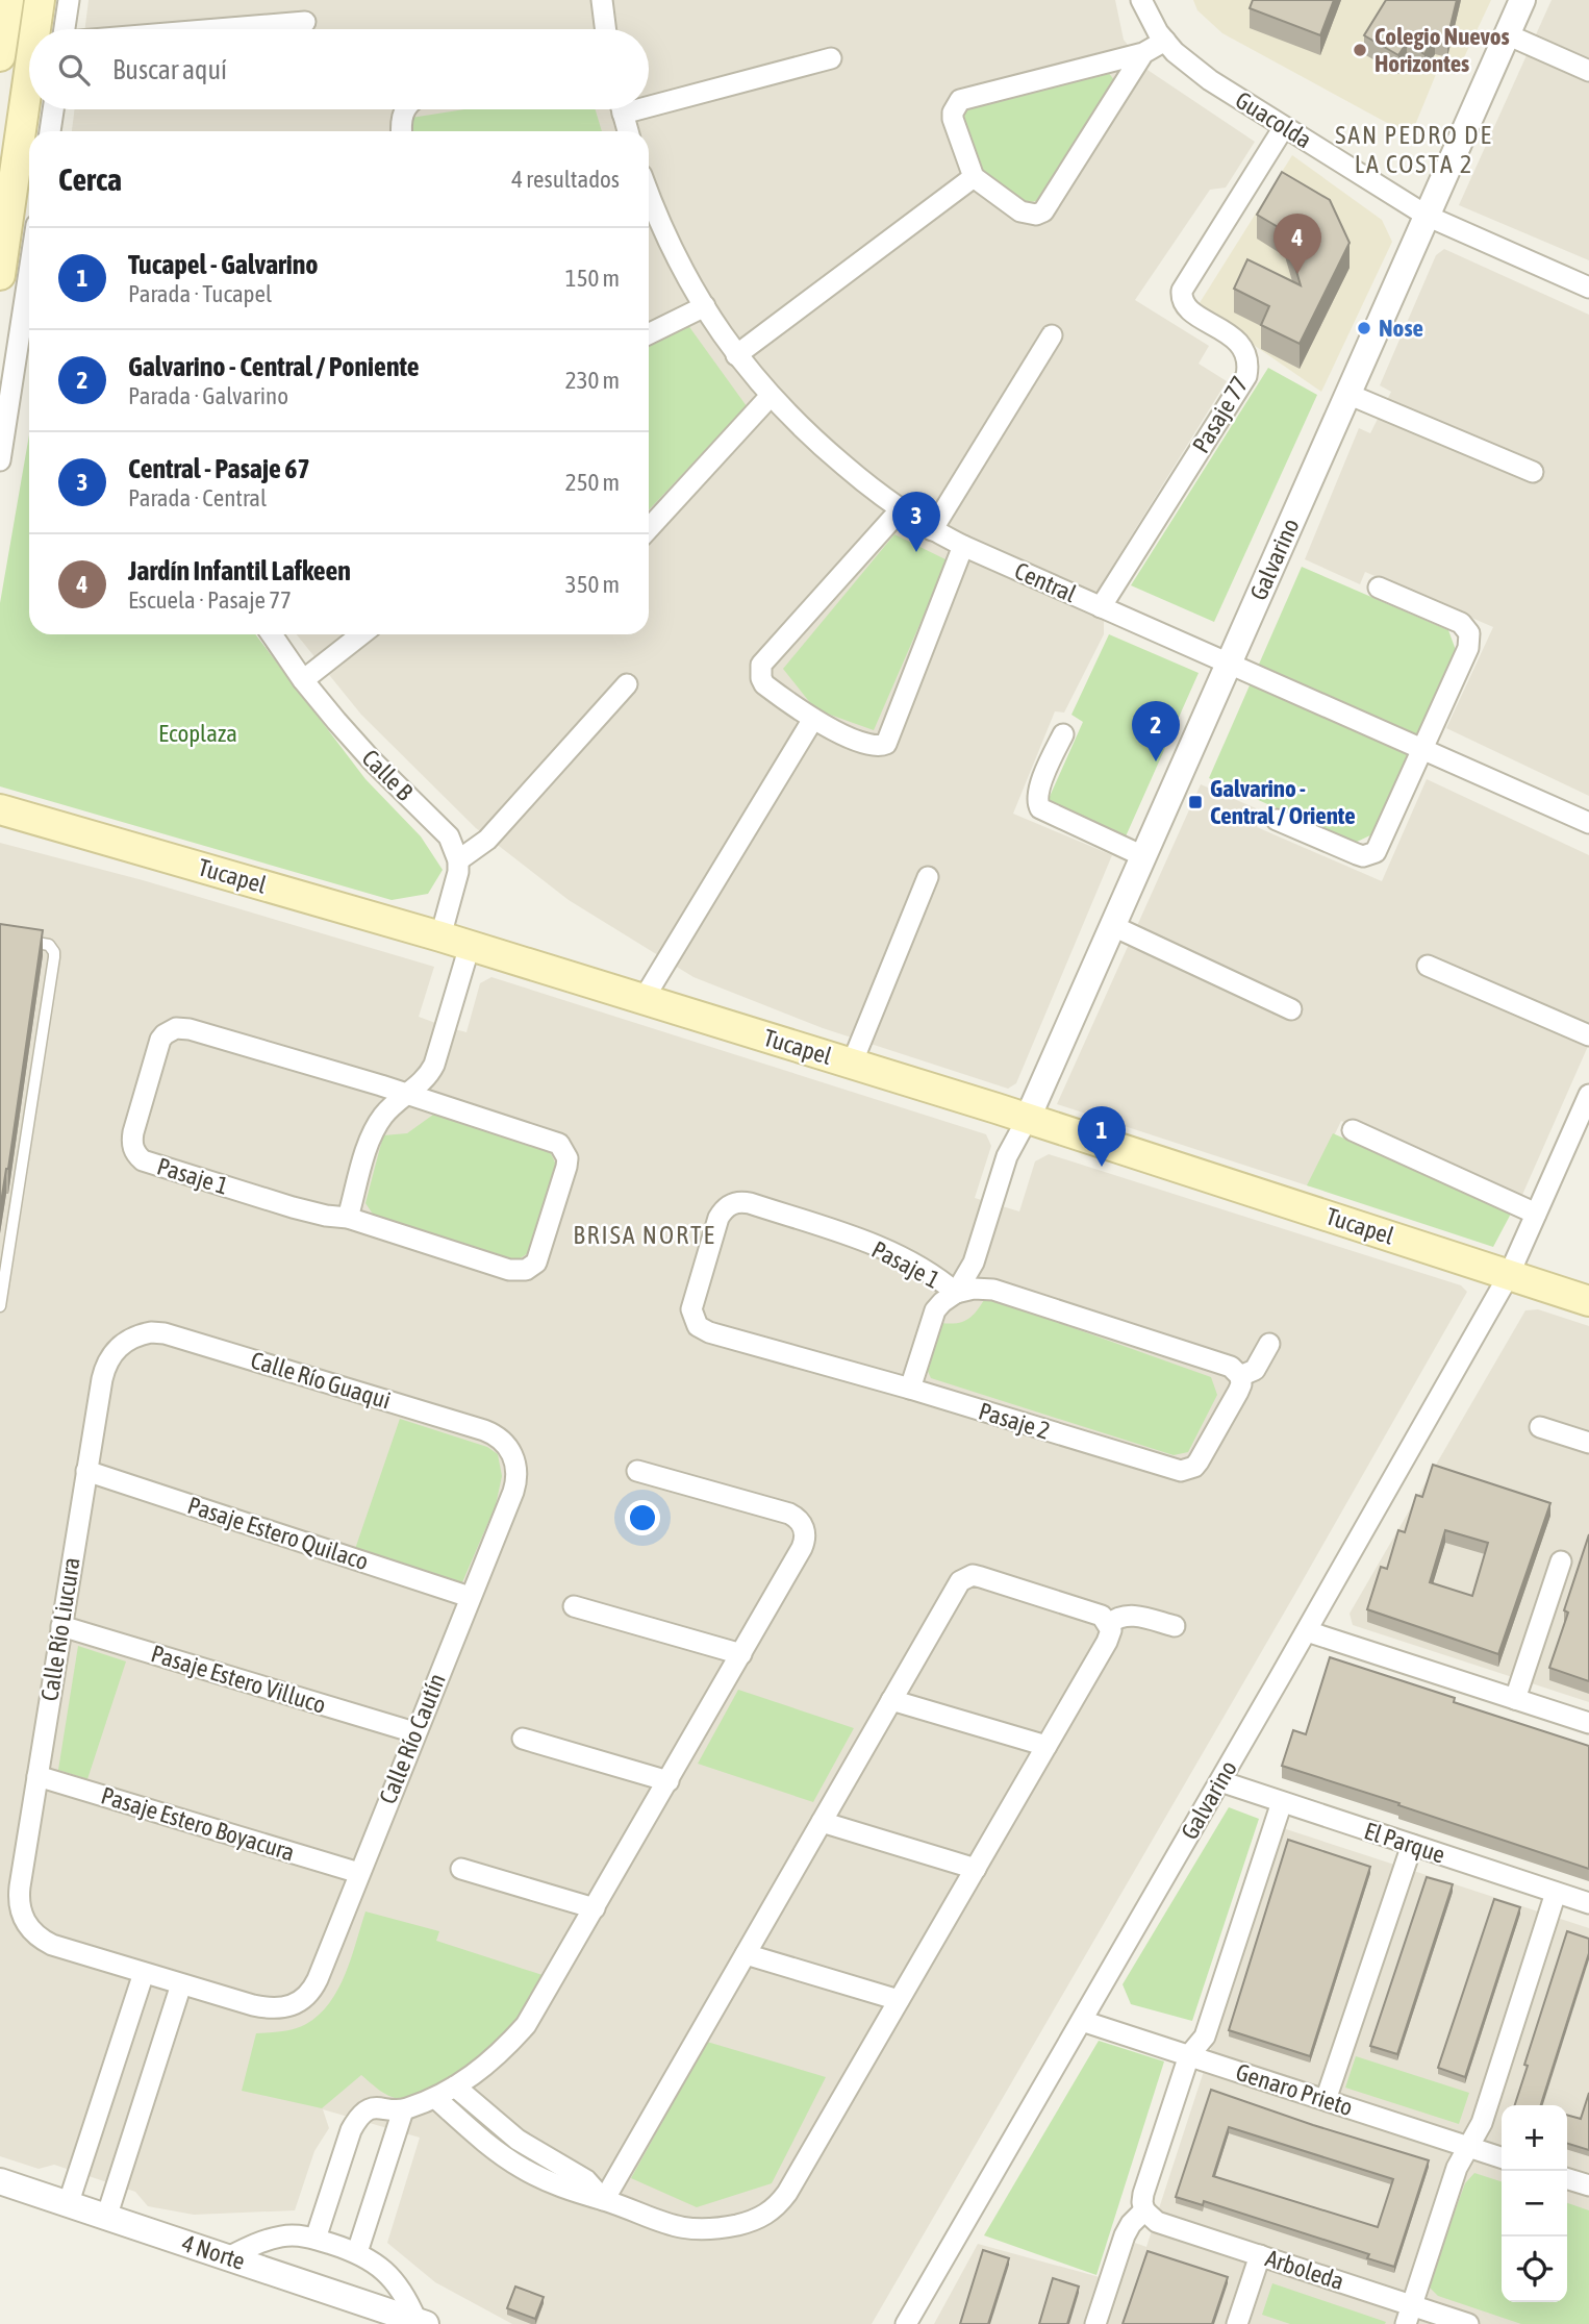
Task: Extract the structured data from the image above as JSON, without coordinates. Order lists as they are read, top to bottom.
{
  "streets": {
    "main road": ["Tucapel"],
    "street": [
      "Guacolda",
      "Pasaje 77",
      "Galvarino",
      "Central",
      "Calle B",
      "Pasaje 1",
      "Calle Río Guaqui",
      "Pasaje 2",
      "Pasaje Estero Quilaco",
      "Calle Río Liucura",
      "Pasaje Estero Villuco",
      "Calle Río Cautín",
      "Pasaje Estero Boyacura",
      "El Parque",
      "Genaro Prieto",
      "4 Norte",
      "Arboleda"
    ]
  },
  "crossings": [
    ["Guacolda", "Pasaje 77"],
    ["Guacolda", "Galvarino"],
    ["Pasaje 77", "Central"],
    ["Galvarino", "Central"],
    ["Galvarino", "Tucapel"],
    ["Galvarino", "El Parque"],
    ["Galvarino", "Genaro Prieto"],
    ["Pasaje 1", "Pasaje 2"],
    ["Calle Río Guaqui", "Calle Río Liucura"],
    ["Calle Río Guaqui", "Calle Río Cautín"],
    ["Pasaje Estero Quilaco", "Calle Río Liucura"],
    ["Pasaje Estero Quilaco", "Calle Río Cautín"],
    ["Calle Río Liucura", "Pasaje Estero Villuco"],
    ["Calle Río Liucura", "Pasaje Estero Boyacura"],
    ["Pasaje Estero Villuco", "Calle Río Cautín"],
    ["Calle Río Cautín", "Pasaje Estero Boyacura"]
  ],
  "districts": ["SAN PEDRO DE LA COSTA 2", "BRISA NORTE"],
  "parks": ["Ecoplaza"],
  "places": {
    "other": ["Colegio Nuevos Horizontes", "Nose"],
    "transit": ["Galvarino - Central / Oriente"]
  },
  "page": {
    "search": "Buscar aquí",
    "heading": ["Cerca", "4 resultados"],
    "pins": [
      "4",
      "3",
      "2",
      "1"
    ],
    "list": [
      {
        "mark": "1",
        "name": "Tucapel - Galvarino",
        "note": "Parada · Tucapel",
        "value": "150 m"
      },
      {
        "mark": "2",
        "name": "Galvarino - Central / Poniente",
        "note": "Parada · Galvarino",
        "value": "230 m"
      },
      {
        "mark": "3",
        "name": "Central - Pasaje 67",
        "note": "Parada · Central",
        "value": "250 m"
      },
      {
        "mark": "4",
        "name": "Jardín Infantil Lafkeen",
        "note": "Escuela · Pasaje 77",
        "value": "350 m"
      }
    ],
    "map_buttons": ["+", "−"]
  }
}
